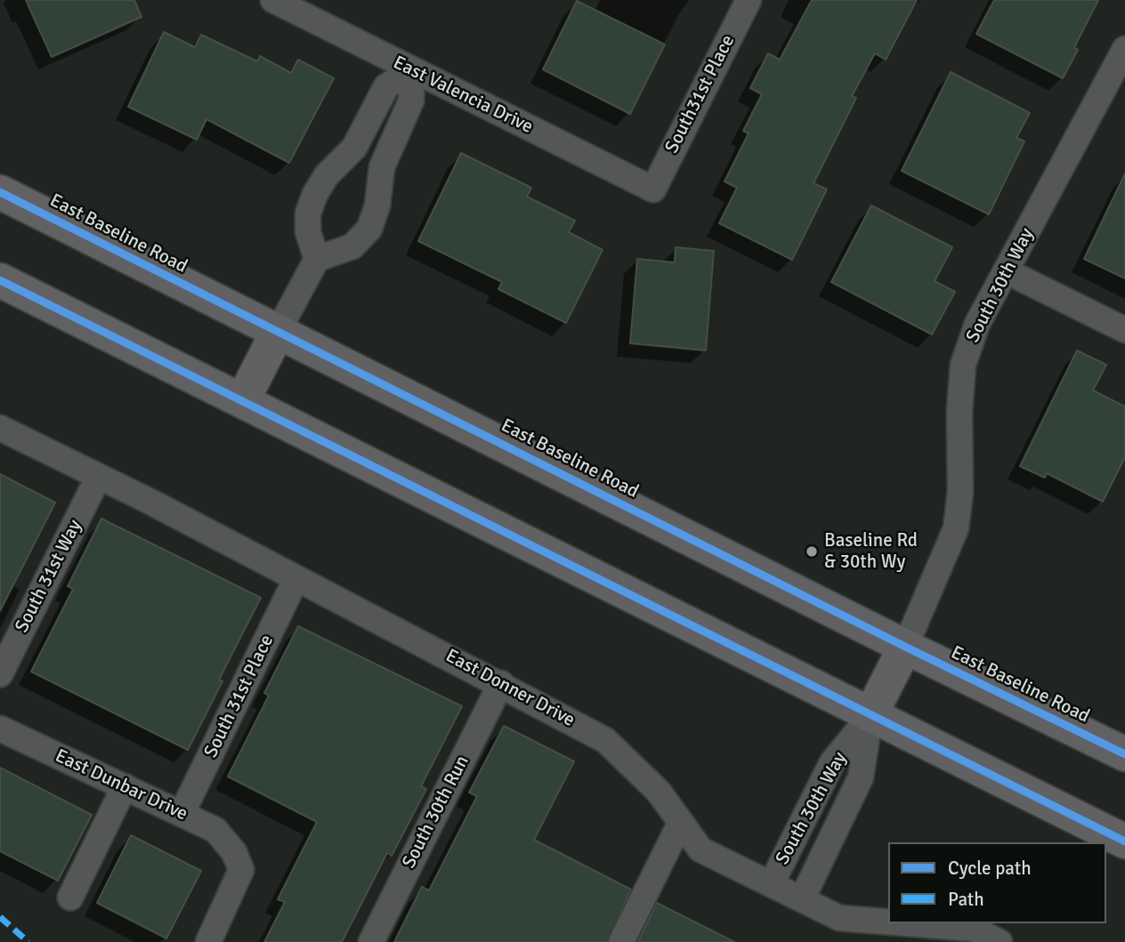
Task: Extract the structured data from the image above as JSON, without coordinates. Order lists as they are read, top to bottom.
{
  "streets": {
    "main road": ["East Baseline Road"],
    "street": [
      "South31st Place",
      "East Valencia Drive",
      "South 30th Way",
      "South 31st Way",
      "East Donner Drive",
      "South 31st Place",
      "East Dunbar Drive",
      "South 30th Run"
    ]
  },
  "crossings": [
    ["South31st Place", "East Valencia Drive"],
    ["East Baseline Road", "South 30th Way"],
    ["South 30th Way", "East Donner Drive"],
    ["South 31st Way", "East Donner Drive"],
    ["East Donner Drive", "South 31st Place"],
    ["East Donner Drive", "South 30th Run"],
    ["South 31st Place", "East Dunbar Drive"]
  ],
  "places": ["Baseline Rd & 30th Wy"],
  "legend": ["Cycle path", "Path"]
}
